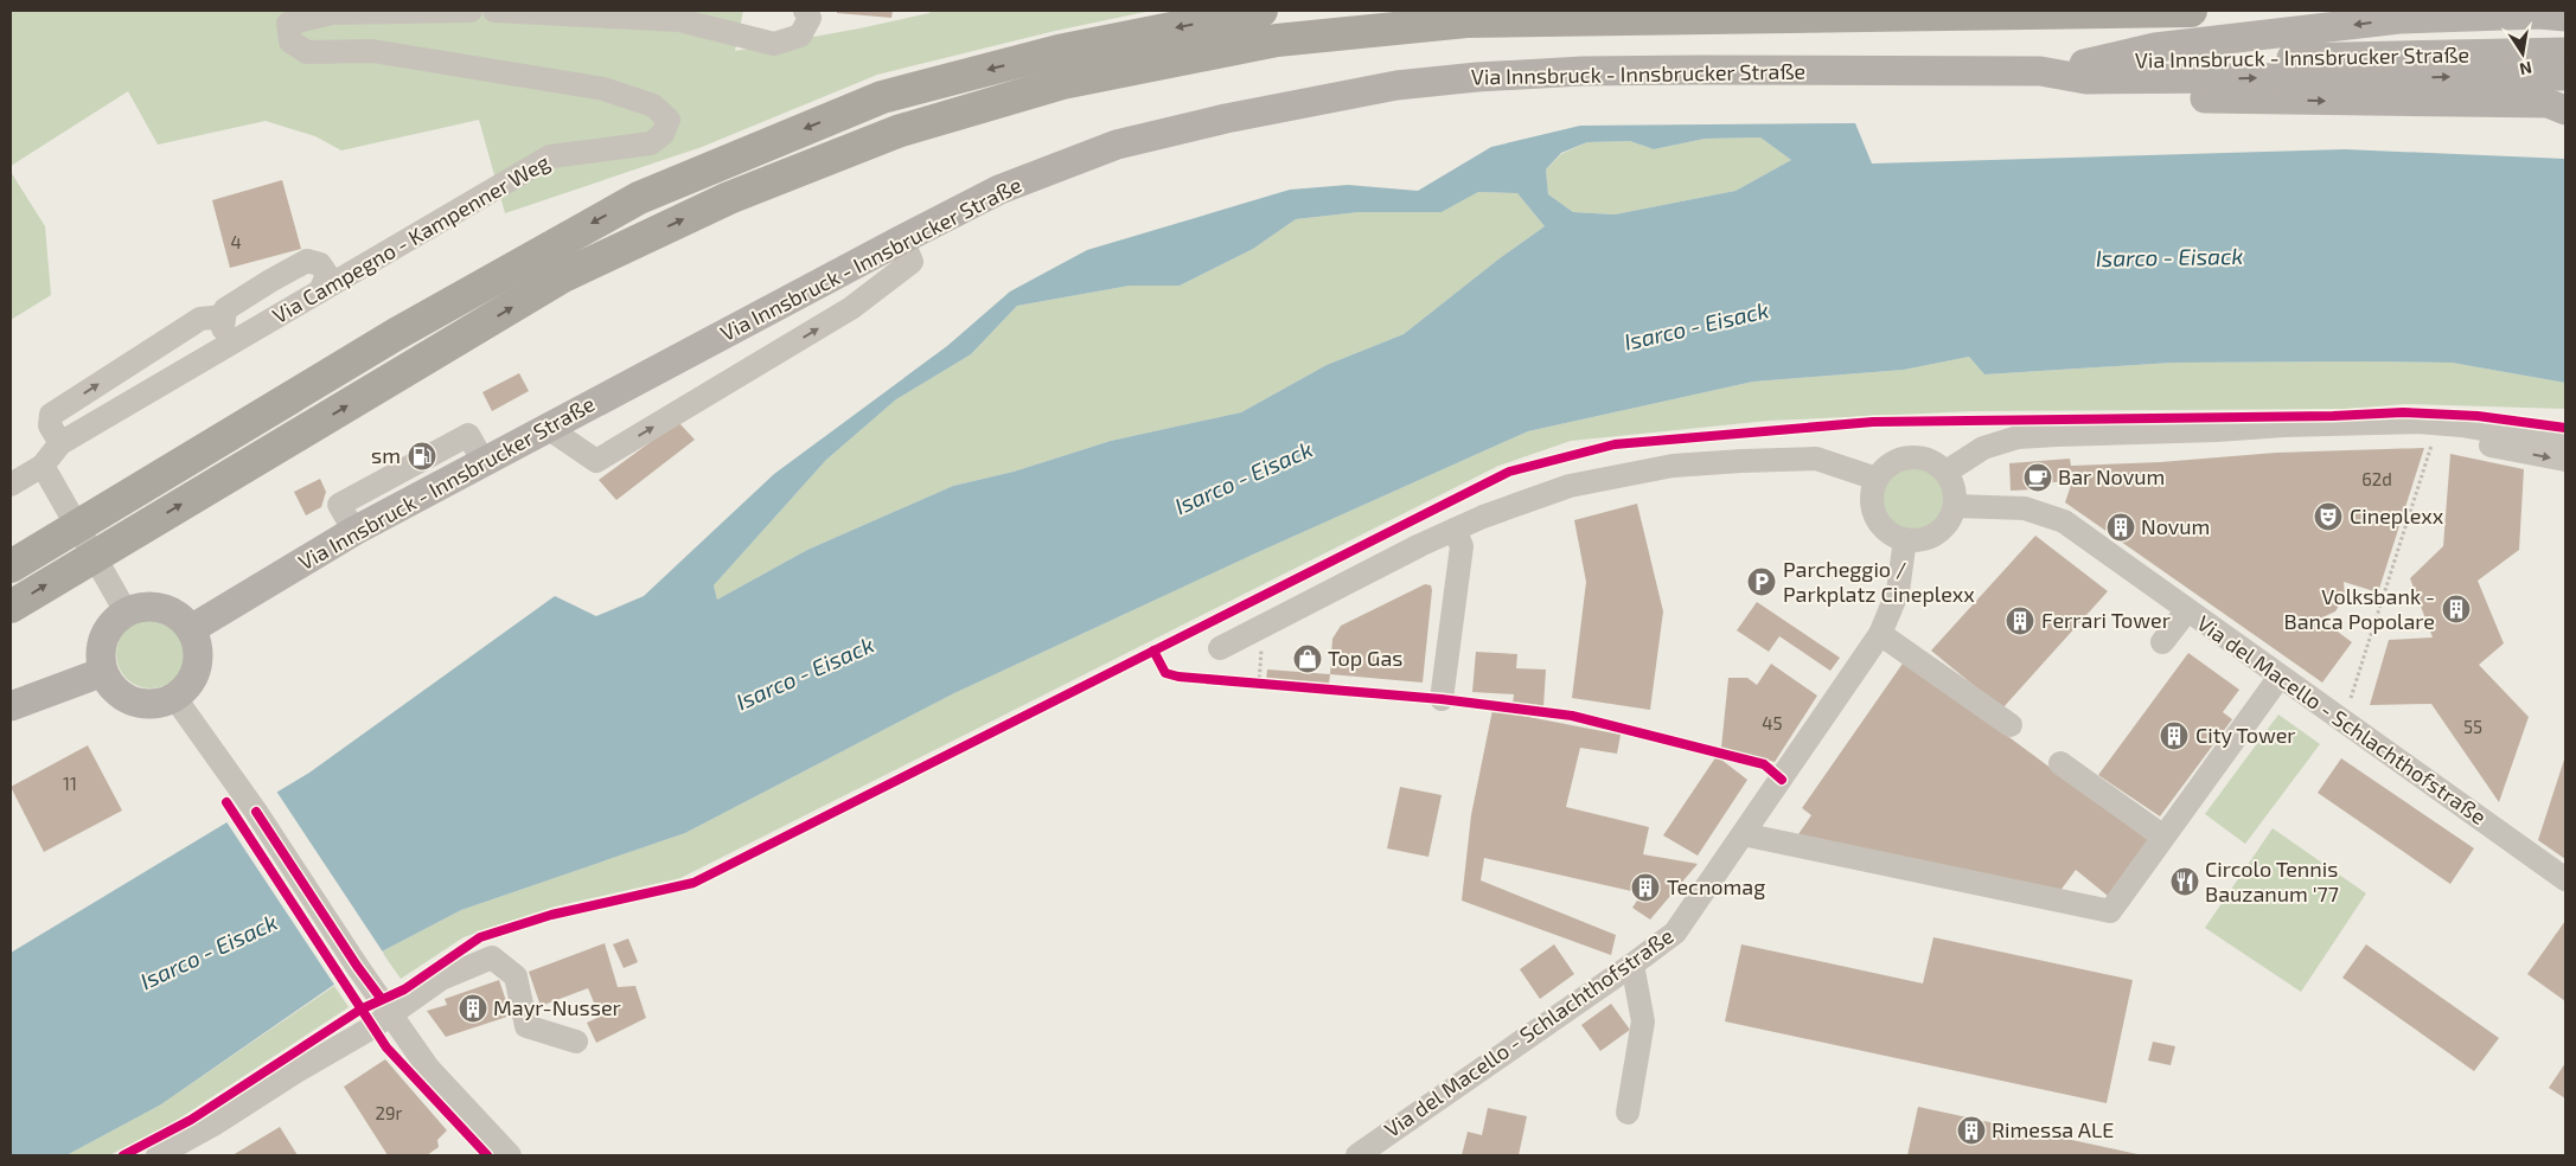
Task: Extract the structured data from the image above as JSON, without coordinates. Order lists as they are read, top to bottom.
{
  "streets": {
    "main road": ["Via Innsbruck - Innsbrucker Straße"],
    "street": ["Via Campegno - Kampenner Weg", "Via del Macello - Schlachthofstraße"]
  },
  "water": ["Isarco - Eisack"],
  "places": {
    "fuel station": ["sm"],
    "cafe": ["Bar Novum"],
    "theatre": ["Cineplexx"],
    "building": [
      "Novum",
      "Volksbank - Banca Popolare",
      "Ferrari Tower",
      "City Tower",
      "Tecnomag",
      "Mayr-Nusser",
      "Rimessa ALE"
    ],
    "parking": ["Parcheggio / Parkplatz Cineplexx"],
    "shop": ["Top Gas"],
    "restaurant": ["Circolo Tennis Bauzanum '77"]
  },
  "house_numbers": [
    "4",
    "62d",
    "45",
    "55",
    "11",
    "29r"
  ],
  "north": "bottom"
}
